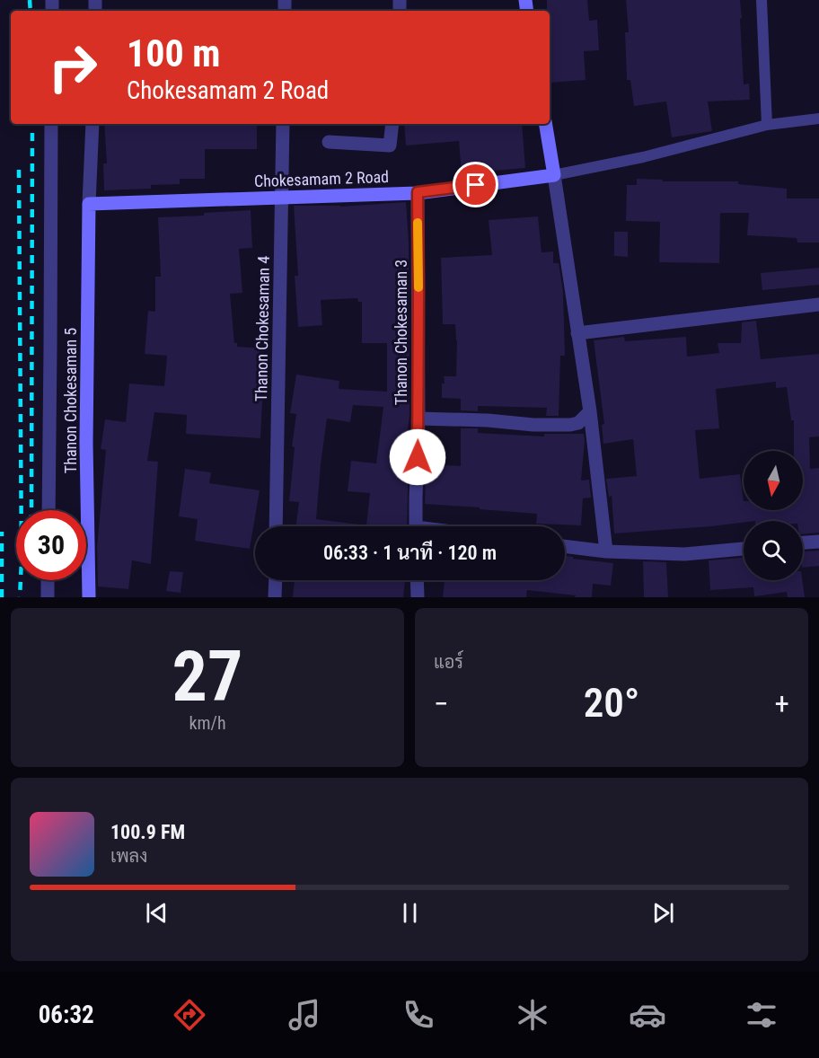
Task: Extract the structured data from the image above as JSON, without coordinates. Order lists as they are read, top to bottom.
{
  "streets": {
    "street": [
      "Chokesamam 2 Road",
      "Thanon Chokesaman 4",
      "Thanon Chokesaman 3",
      "Thanon Chokesaman 5"
    ]
  },
  "crossings": [
    ["Chokesamam 2 Road", "Thanon Chokesaman 4"],
    ["Chokesamam 2 Road", "Thanon Chokesaman 3"],
    ["Chokesamam 2 Road", "Thanon Chokesaman 5"]
  ],
  "north": "bottom",
  "page": {
    "turn": ["100 m", "Chokesamam 2 Road"],
    "limit": "30",
    "trip": "06:33 · 1 นาที · 120 m",
    "tile": [
      ["27", "km/h"],
      "แอร์"
    ],
    "heat": ["−", "20°", "+"],
    "song": ["100.9 FM", "เพลง"],
    "tabs": "06:32"
  }
}
